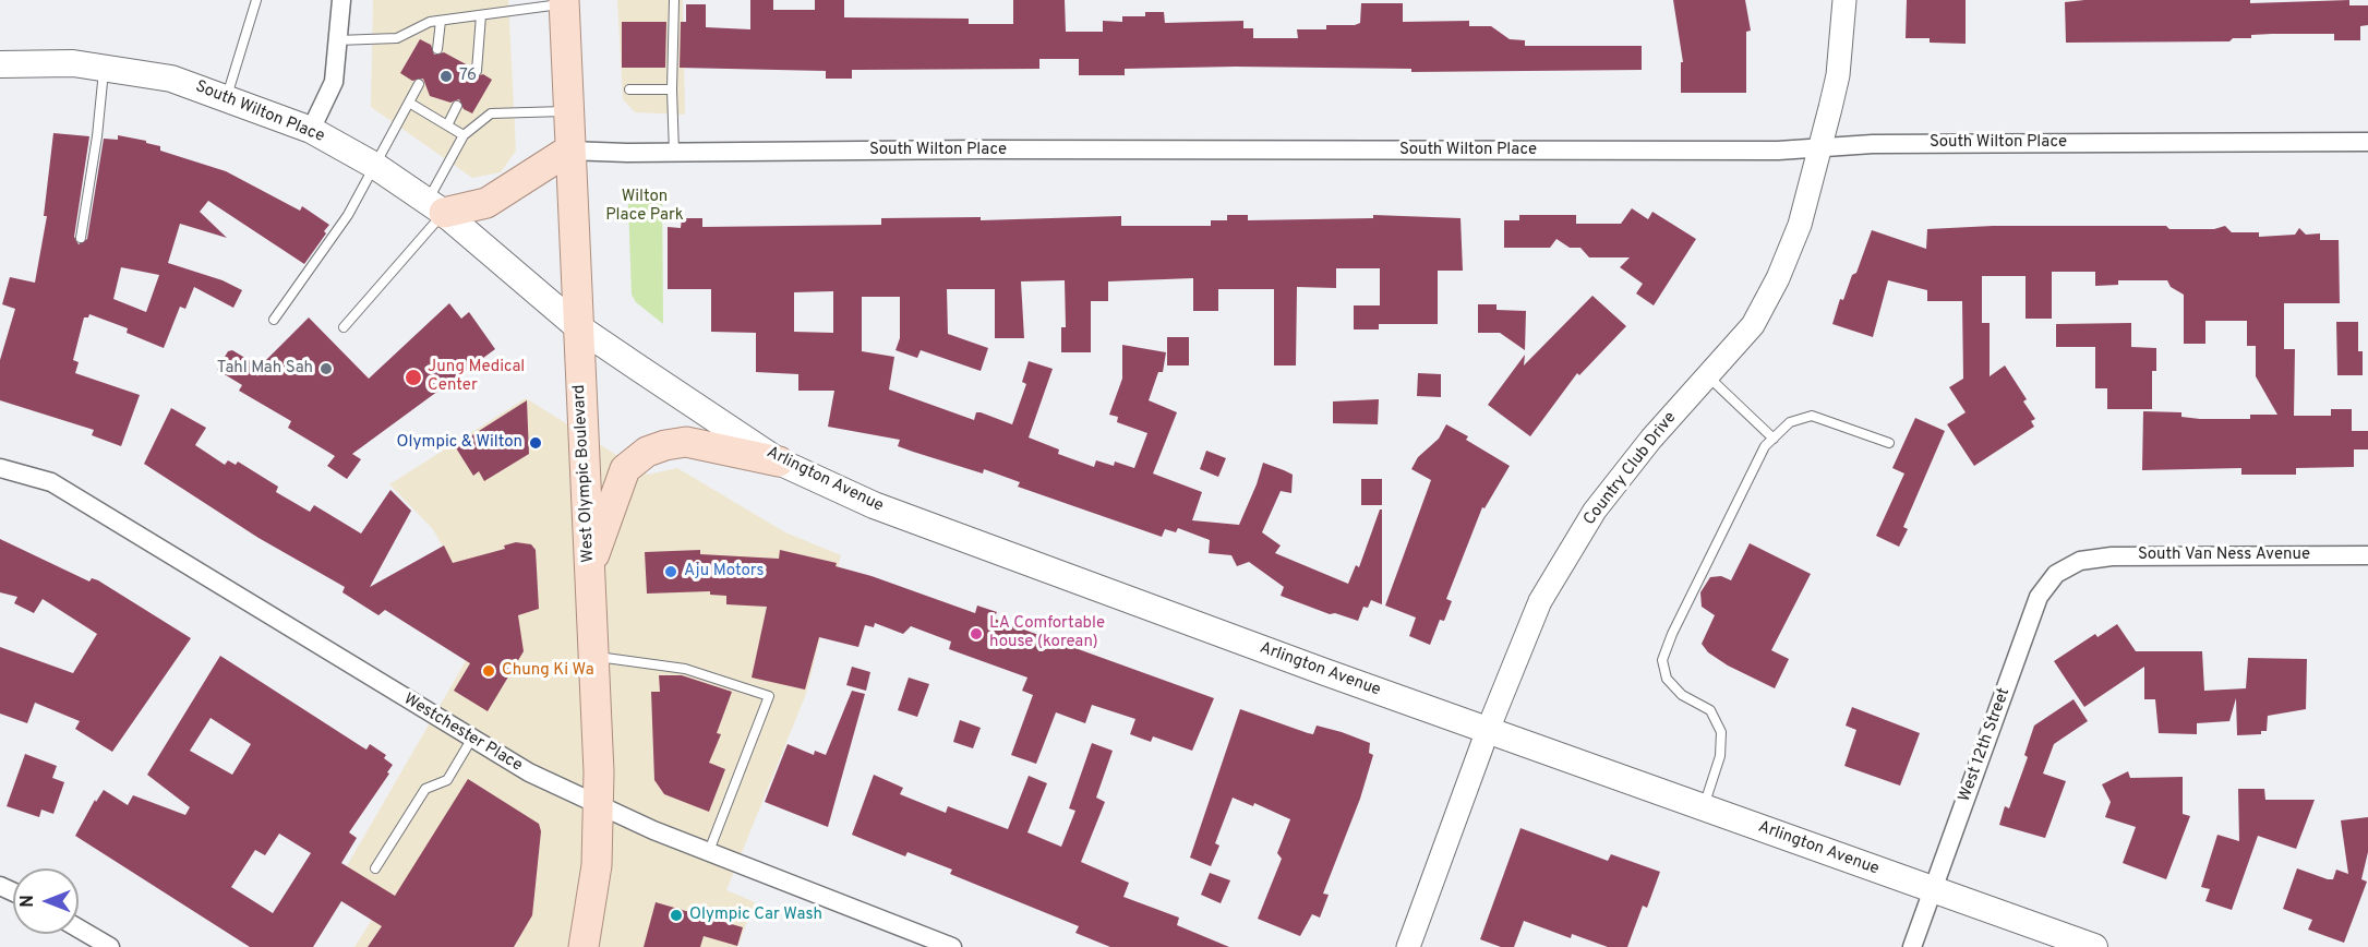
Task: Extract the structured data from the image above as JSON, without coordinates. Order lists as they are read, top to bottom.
{
  "streets": {
    "main road": ["South Wilton Place", "West Olympic Boulevard", "Arlington Avenue"],
    "street": [
      "Country Club Drive",
      "South Van Ness Avenue",
      "Westchester Place",
      "West 12th Street"
    ]
  },
  "crossings": [
    ["South Wilton Place", "Country Club Drive"],
    ["South Wilton Place", "West Olympic Boulevard"],
    ["South Wilton Place", "Arlington Avenue"],
    ["Country Club Drive", "Arlington Avenue"],
    ["West Olympic Boulevard", "Arlington Avenue"],
    ["West Olympic Boulevard", "Westchester Place"],
    ["Arlington Avenue", "West 12th Street"],
    ["South Van Ness Avenue", "West 12th Street"]
  ],
  "parks": ["Wilton Place Park"],
  "places": [
    "76",
    "Tahl Mah Sah",
    "Jung Medical Center",
    "Olympic & Wilton",
    "Aju Motors",
    "LA Comfortable house (korean)",
    "Chung Ki Wa",
    "Olympic Car Wash"
  ],
  "north": "left"
}
